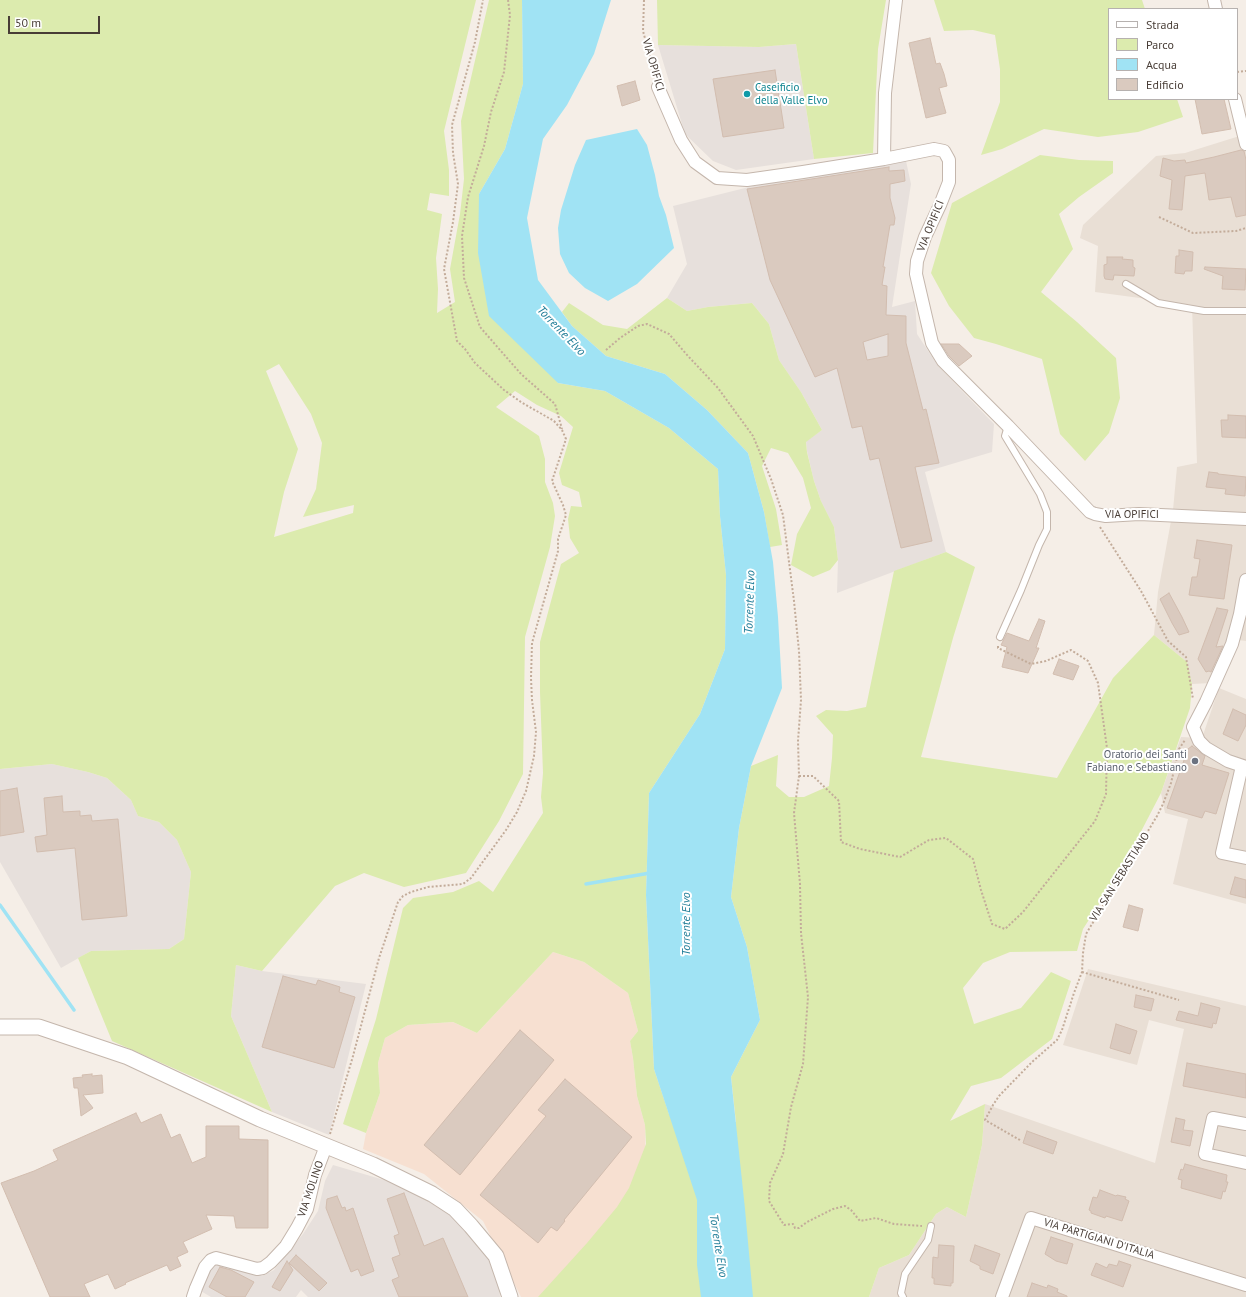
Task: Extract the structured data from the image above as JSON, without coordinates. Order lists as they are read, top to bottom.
{
  "streets": {
    "street": ["VIA OPIFICI", "VIA MOLINO", "VIA PARTIGIANI D'ITALIA"],
    "path": ["VIA SAN SEBASTIANO"]
  },
  "water": ["Torrente Elvo"],
  "places": ["Caseificio della Valle Elvo", "Oratorio dei Santi Fabiano e Sebastiano"],
  "legend": [
    "Strada",
    "Parco",
    "Acqua",
    "Edificio"
  ],
  "scale_bar": "50 m"
}
